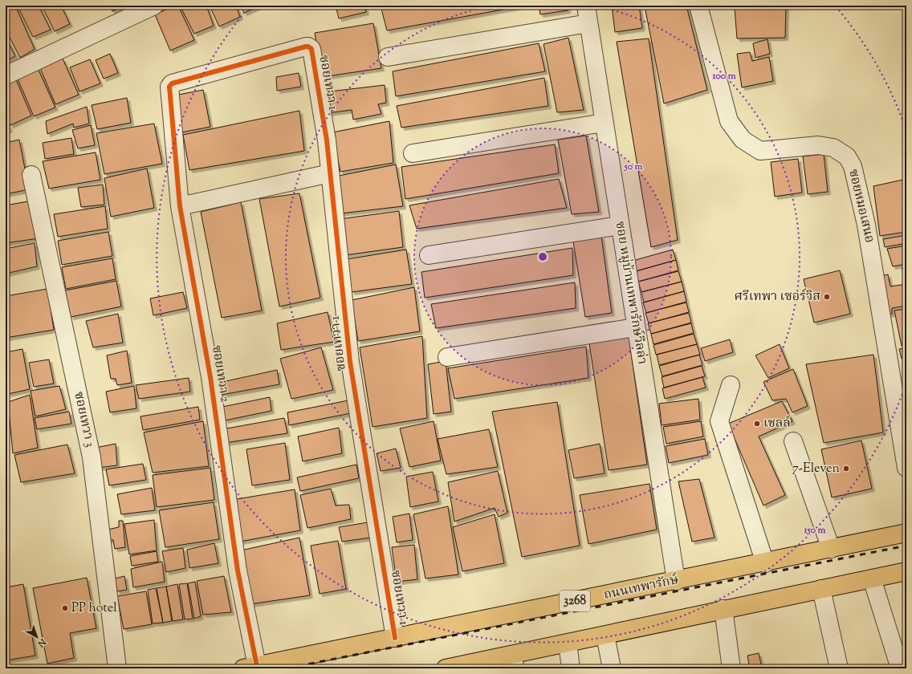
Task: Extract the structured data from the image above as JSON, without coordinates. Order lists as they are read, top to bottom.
{
  "streets": {
    "main road": ["ถนนเทพารักษ์", "3268"],
    "street": [
      "ซอยเทวา 1",
      "ซอยหมอเสนอ",
      "ซอย หมู่บ้านเทพารักษ์วิลล่า",
      "ซอยเทวา 2",
      "ซอยเทวา 3"
    ]
  },
  "crossings": [
    ["ซอยเทวา 1", "ซอยเทวา 2"],
    ["ซอยเทวา 1", "ถนนเทพารักษ์"],
    ["ซอย หมู่บ้านเทพารักษ์วิลล่า", "ถนนเทพารักษ์"],
    ["ซอยเทวา 2", "ถนนเทพารักษ์"]
  ],
  "places": [
    "ศรีเทพา เซอร์วิส",
    "เชลล์",
    "7-Eleven",
    "PP hotel"
  ],
  "north": "bottom right",
  "rings": ["100 m", "50 m", "150 m"]
}
